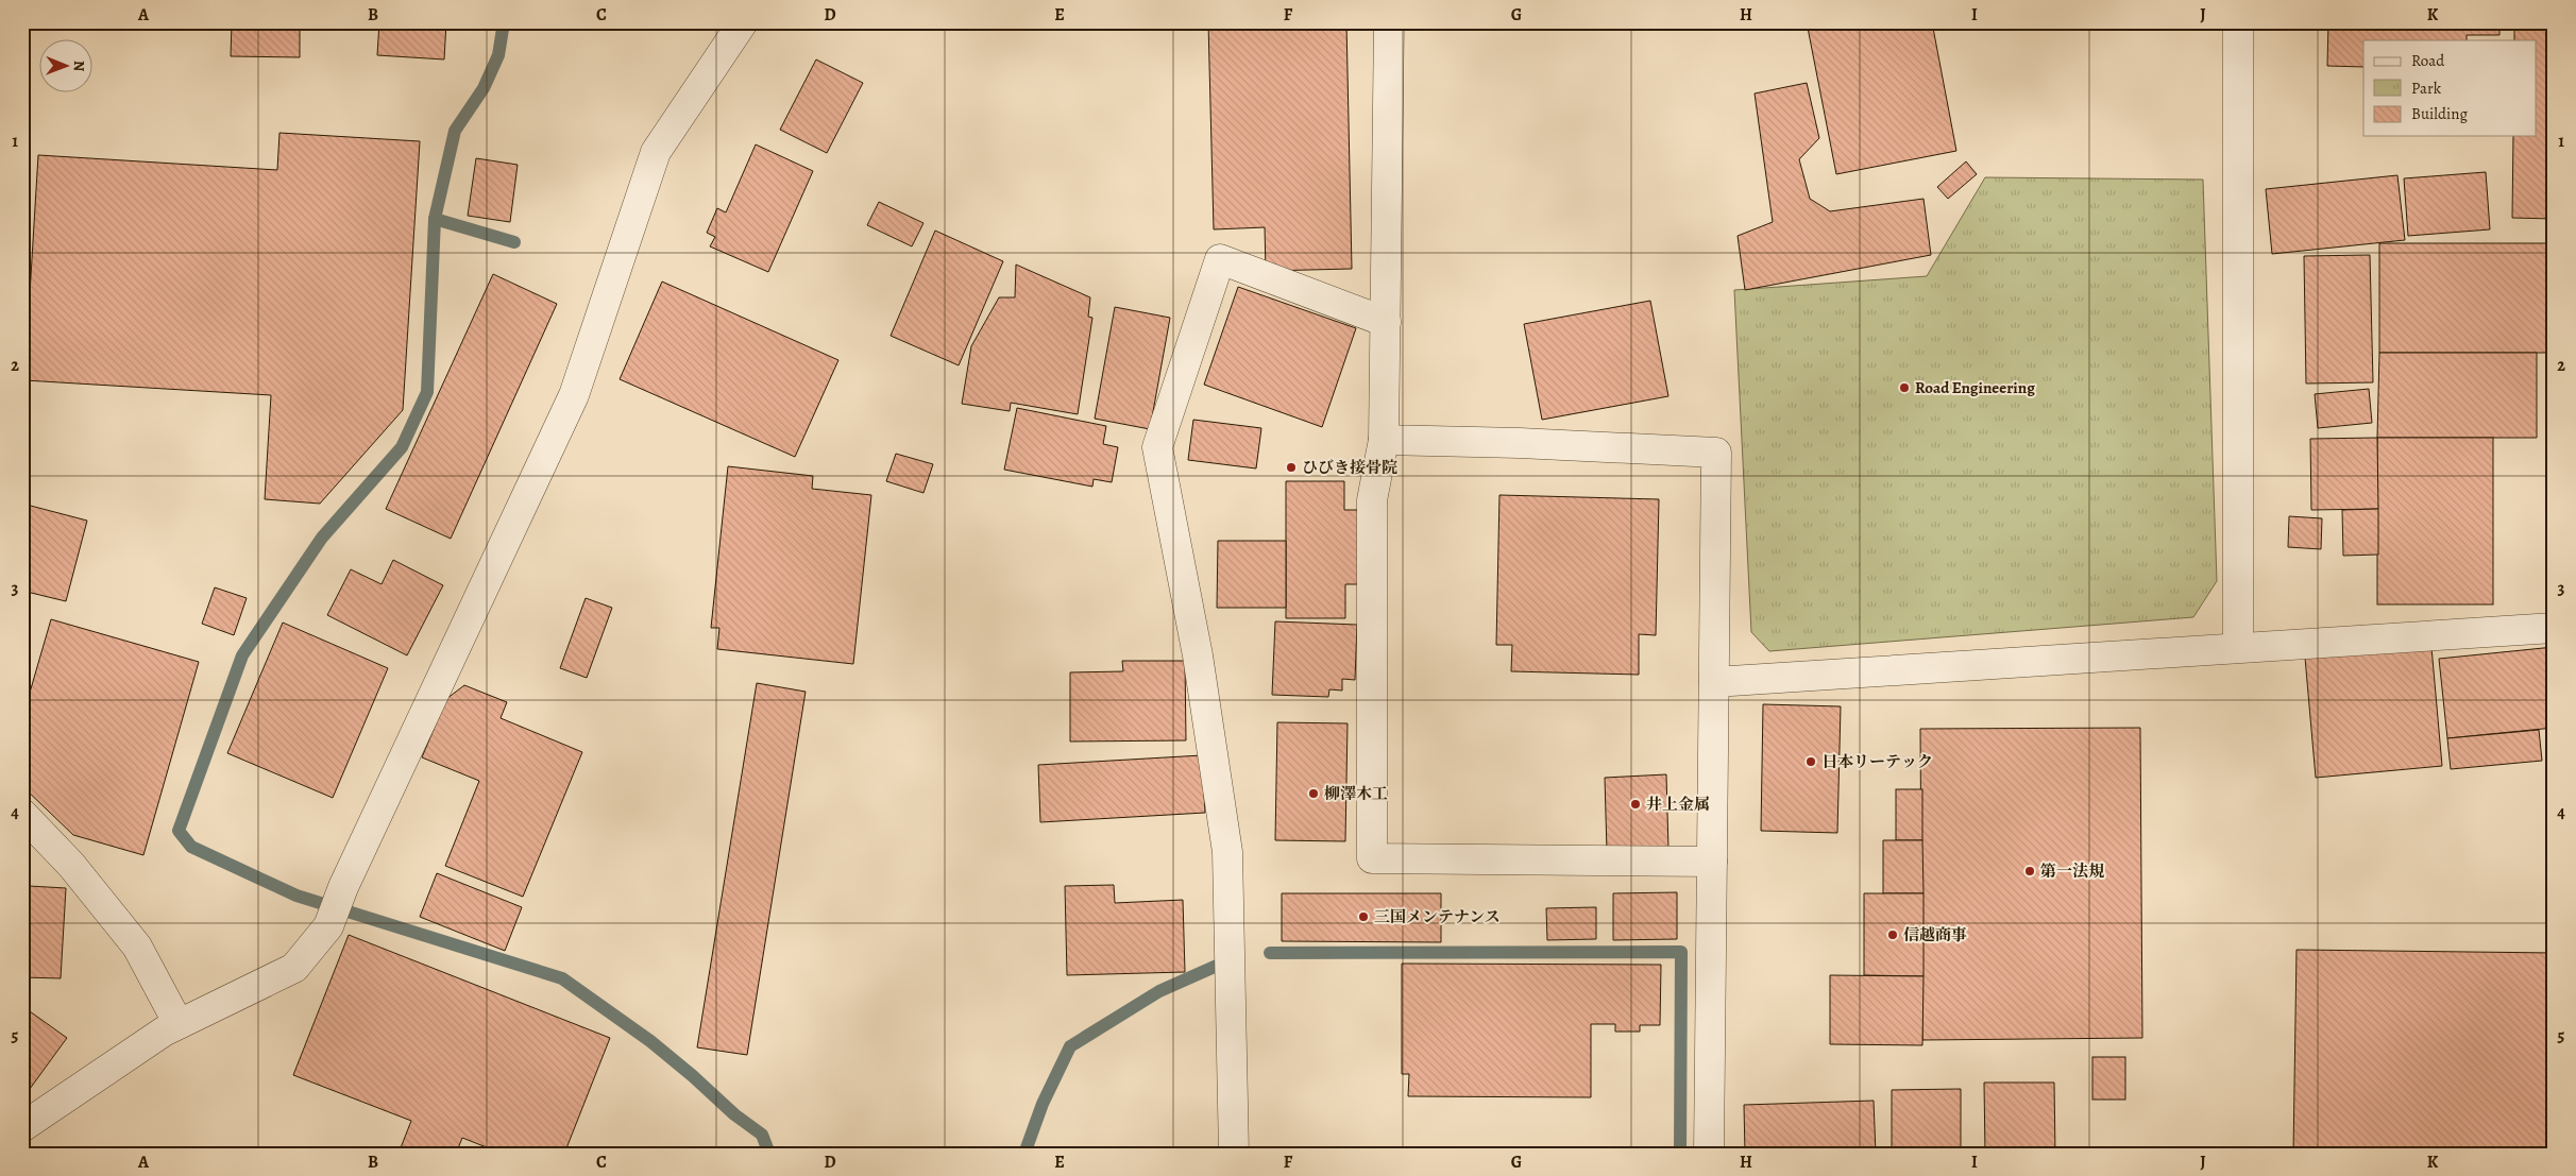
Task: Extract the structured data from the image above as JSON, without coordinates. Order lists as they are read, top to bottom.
{
  "places": [
    "Road Engineering",
    "ひびき接骨院",
    "日本リーテック",
    "柳澤木工",
    "井上金属",
    "第一法規",
    "三国メンテナンス",
    "信越商事"
  ],
  "legend": ["Road", "Park", "Building"],
  "north": "right",
  "grid": {
    "columns": [
      "A",
      "B",
      "C",
      "D",
      "E",
      "F",
      "G",
      "H",
      "I",
      "J",
      "K"
    ],
    "rows": [
      "1",
      "2",
      "3",
      "4",
      "5"
    ]
  }
}
